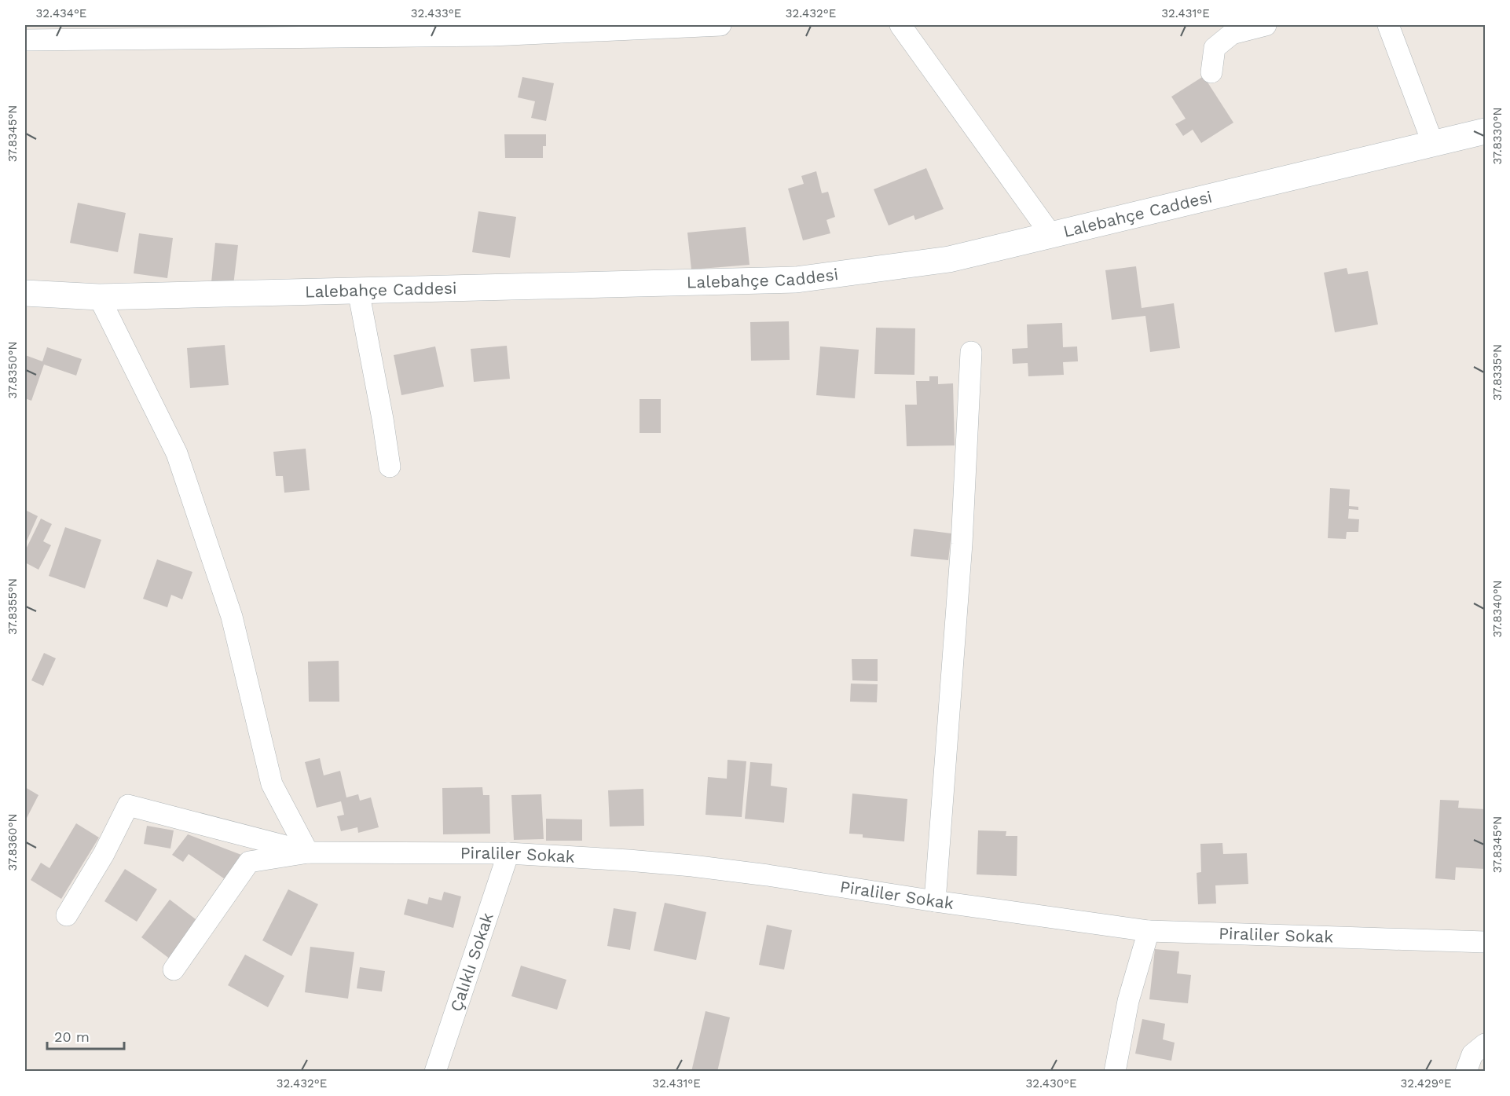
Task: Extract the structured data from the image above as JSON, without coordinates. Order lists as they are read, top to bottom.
{
  "streets": {
    "street": ["Lalebahçe Caddesi", "Piraliler Sokak", "Çalıklı Sokak"]
  },
  "crossings": [
    ["Piraliler Sokak", "Çalıklı Sokak"]
  ],
  "scale_bar": "20 m",
  "coordinates": [
    "32.434°E",
    "32.433°E",
    "32.432°E",
    "32.431°E",
    "37.8345°N",
    "37.8330°N",
    "37.8350°N",
    "37.8335°N",
    "37.8355°N",
    "37.8340°N",
    "37.8360°N",
    "32.430°E",
    "32.429°E"
  ]
}
